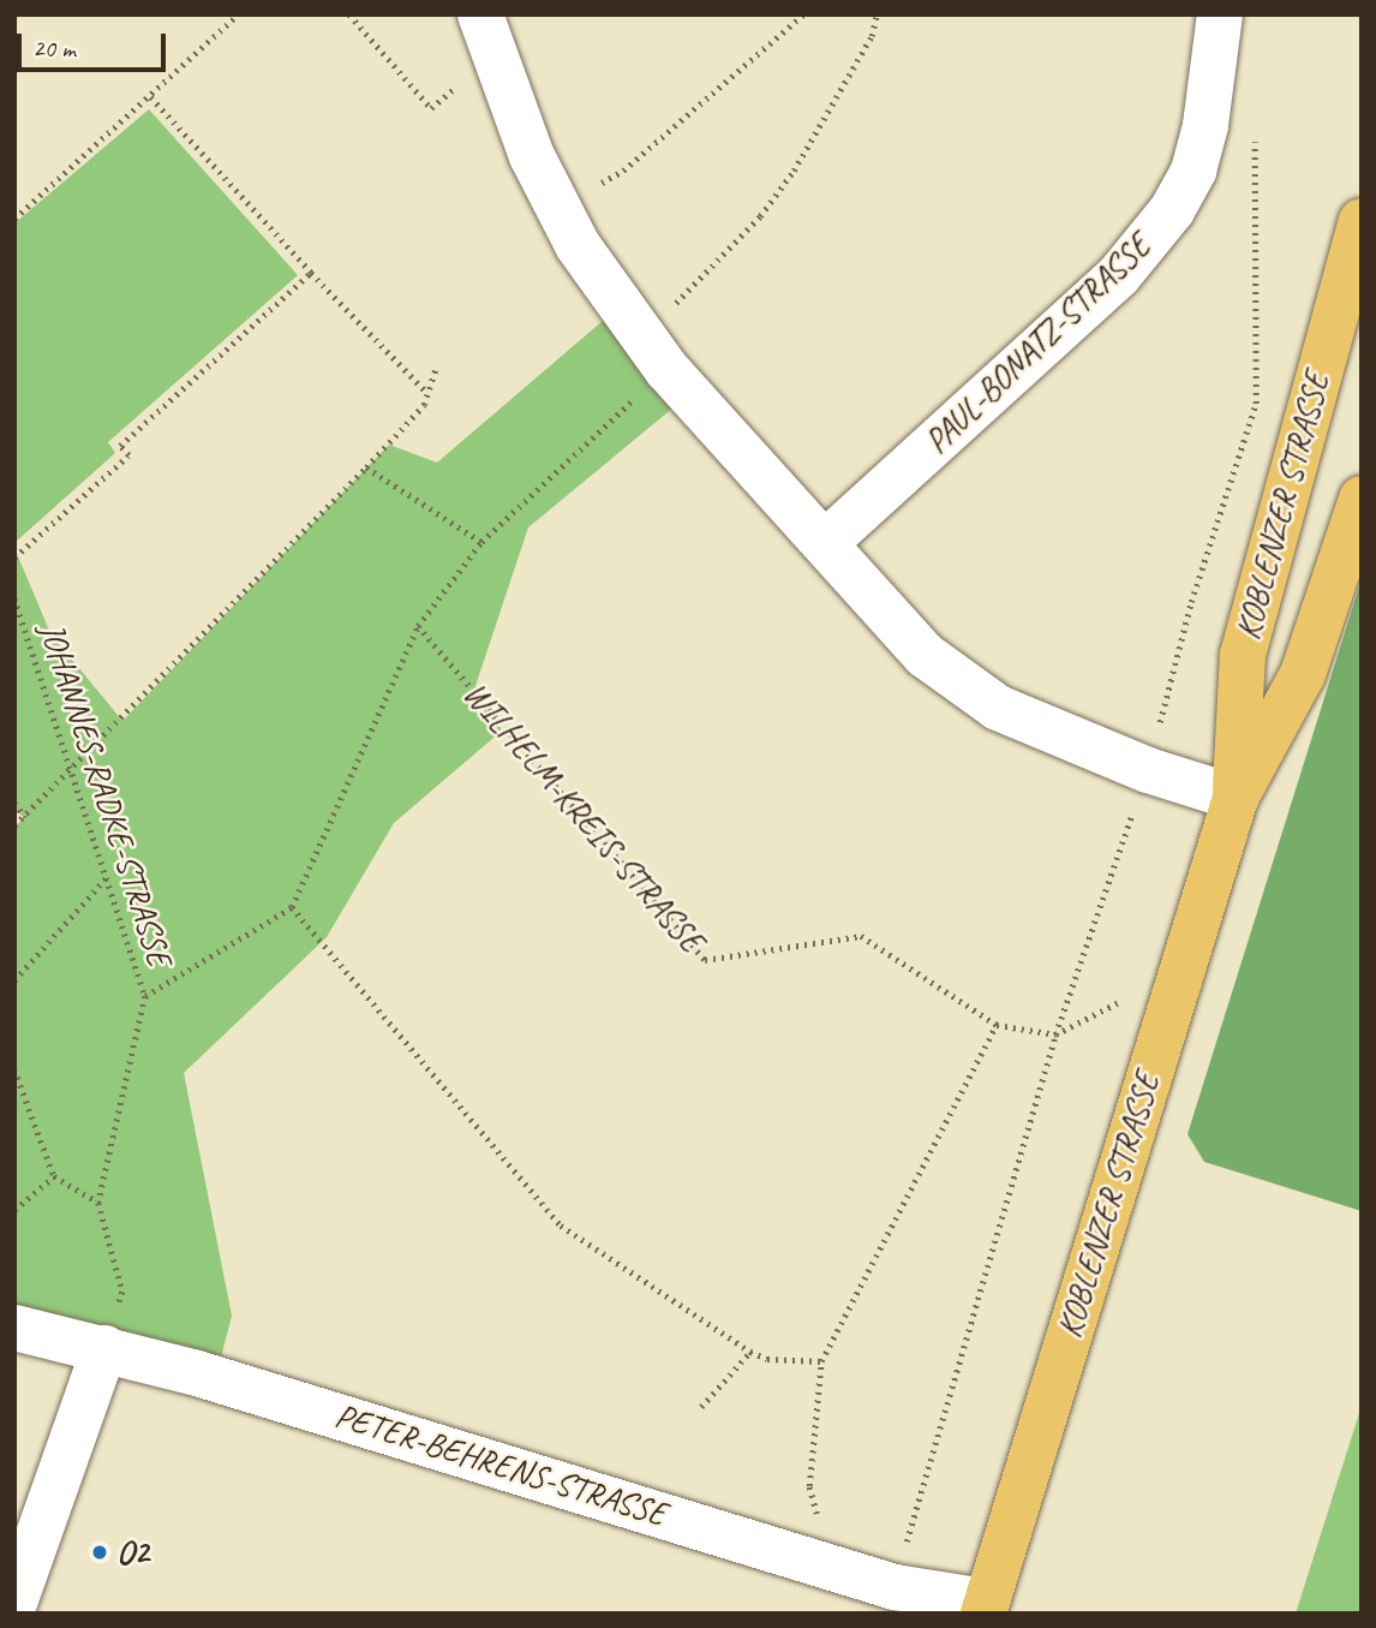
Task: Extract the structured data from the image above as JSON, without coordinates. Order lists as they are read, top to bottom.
{
  "streets": {
    "main road": ["KOBLENZER STRASSE"],
    "street": ["PAUL-BONATZ-STRASSE", "PETER-BEHRENS-STRASSE"],
    "path": ["JOHANNES-RADKE-STRASSE", "WILHELM-KREIS-STRASSE"]
  },
  "crossings": [
    ["KOBLENZER STRASSE", "PETER-BEHRENS-STRASSE"],
    ["JOHANNES-RADKE-STRASSE", "PETER-BEHRENS-STRASSE"]
  ],
  "places": ["O2"],
  "scale_bar": "20 m"
}
